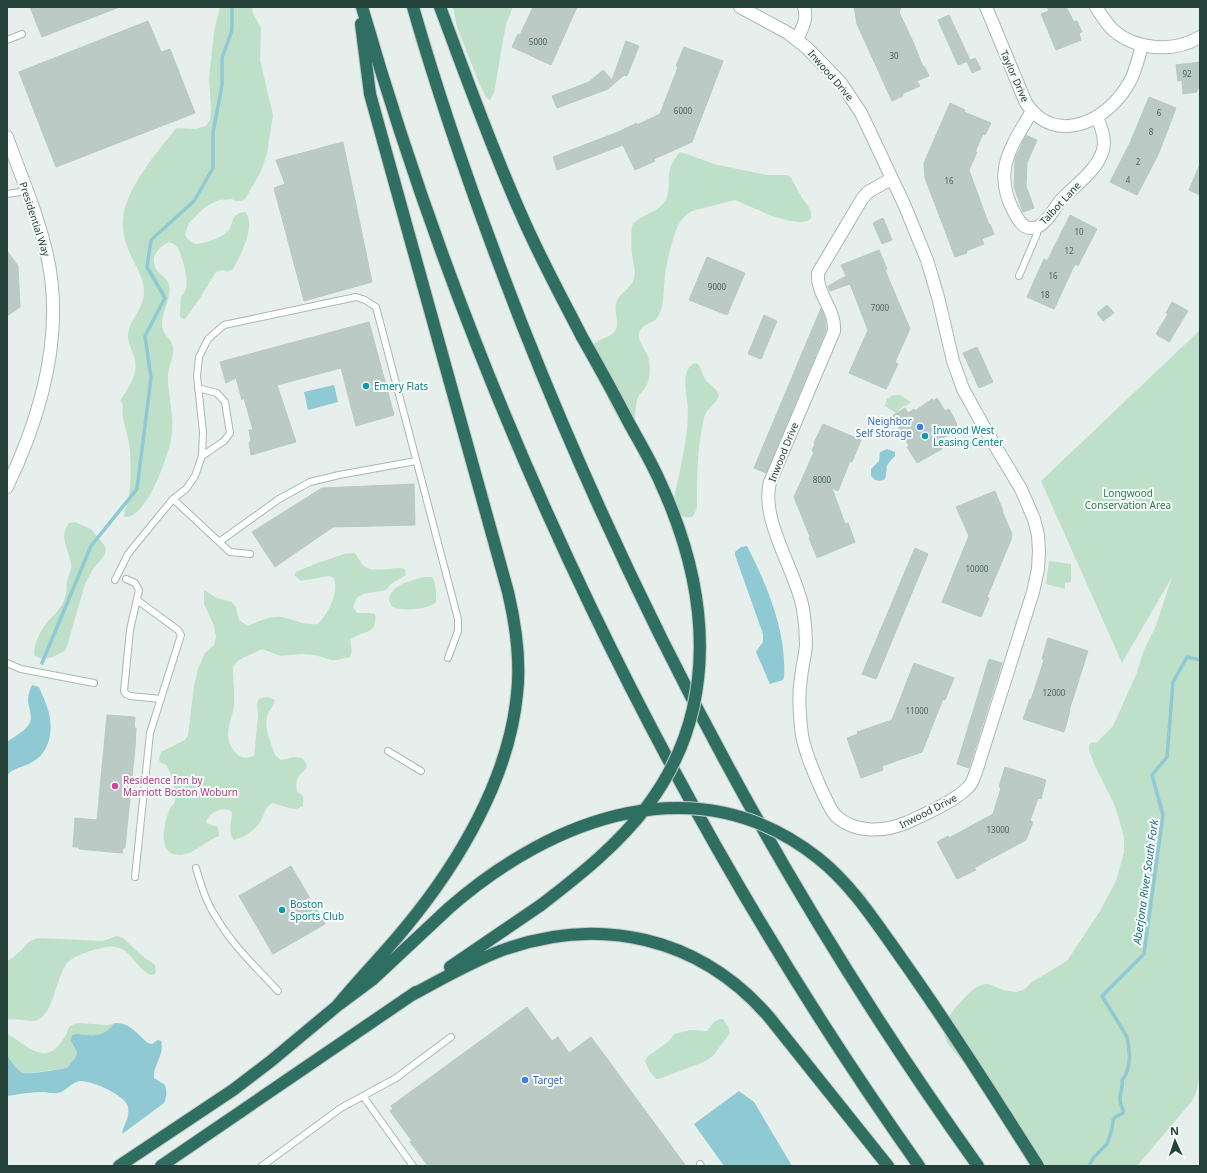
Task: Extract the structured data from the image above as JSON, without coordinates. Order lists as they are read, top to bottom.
{
  "streets": {
    "street": [
      "Inwood Drive",
      "Taylor Drive",
      "Talbot Lane",
      "Presidential Way"
    ]
  },
  "crossings": [
    ["Taylor Drive", "Talbot Lane"]
  ],
  "water": ["Aberjona River South Fork"],
  "parks": ["Longwood Conservation Area"],
  "places": [
    "Emery Flats",
    "Neighbor Self Storage",
    "Inwood West Leasing Center",
    "Residence Inn by Marriott Boston Woburn",
    "Boston Sports Club",
    "Target"
  ],
  "house_numbers": [
    "5000",
    "30",
    "92",
    "6000",
    "6",
    "8",
    "2",
    "4",
    "16",
    "10",
    "12",
    "16",
    "9000",
    "18",
    "7000",
    "8000",
    "10000",
    "12000",
    "11000",
    "13000"
  ],
  "north": "top"
}
